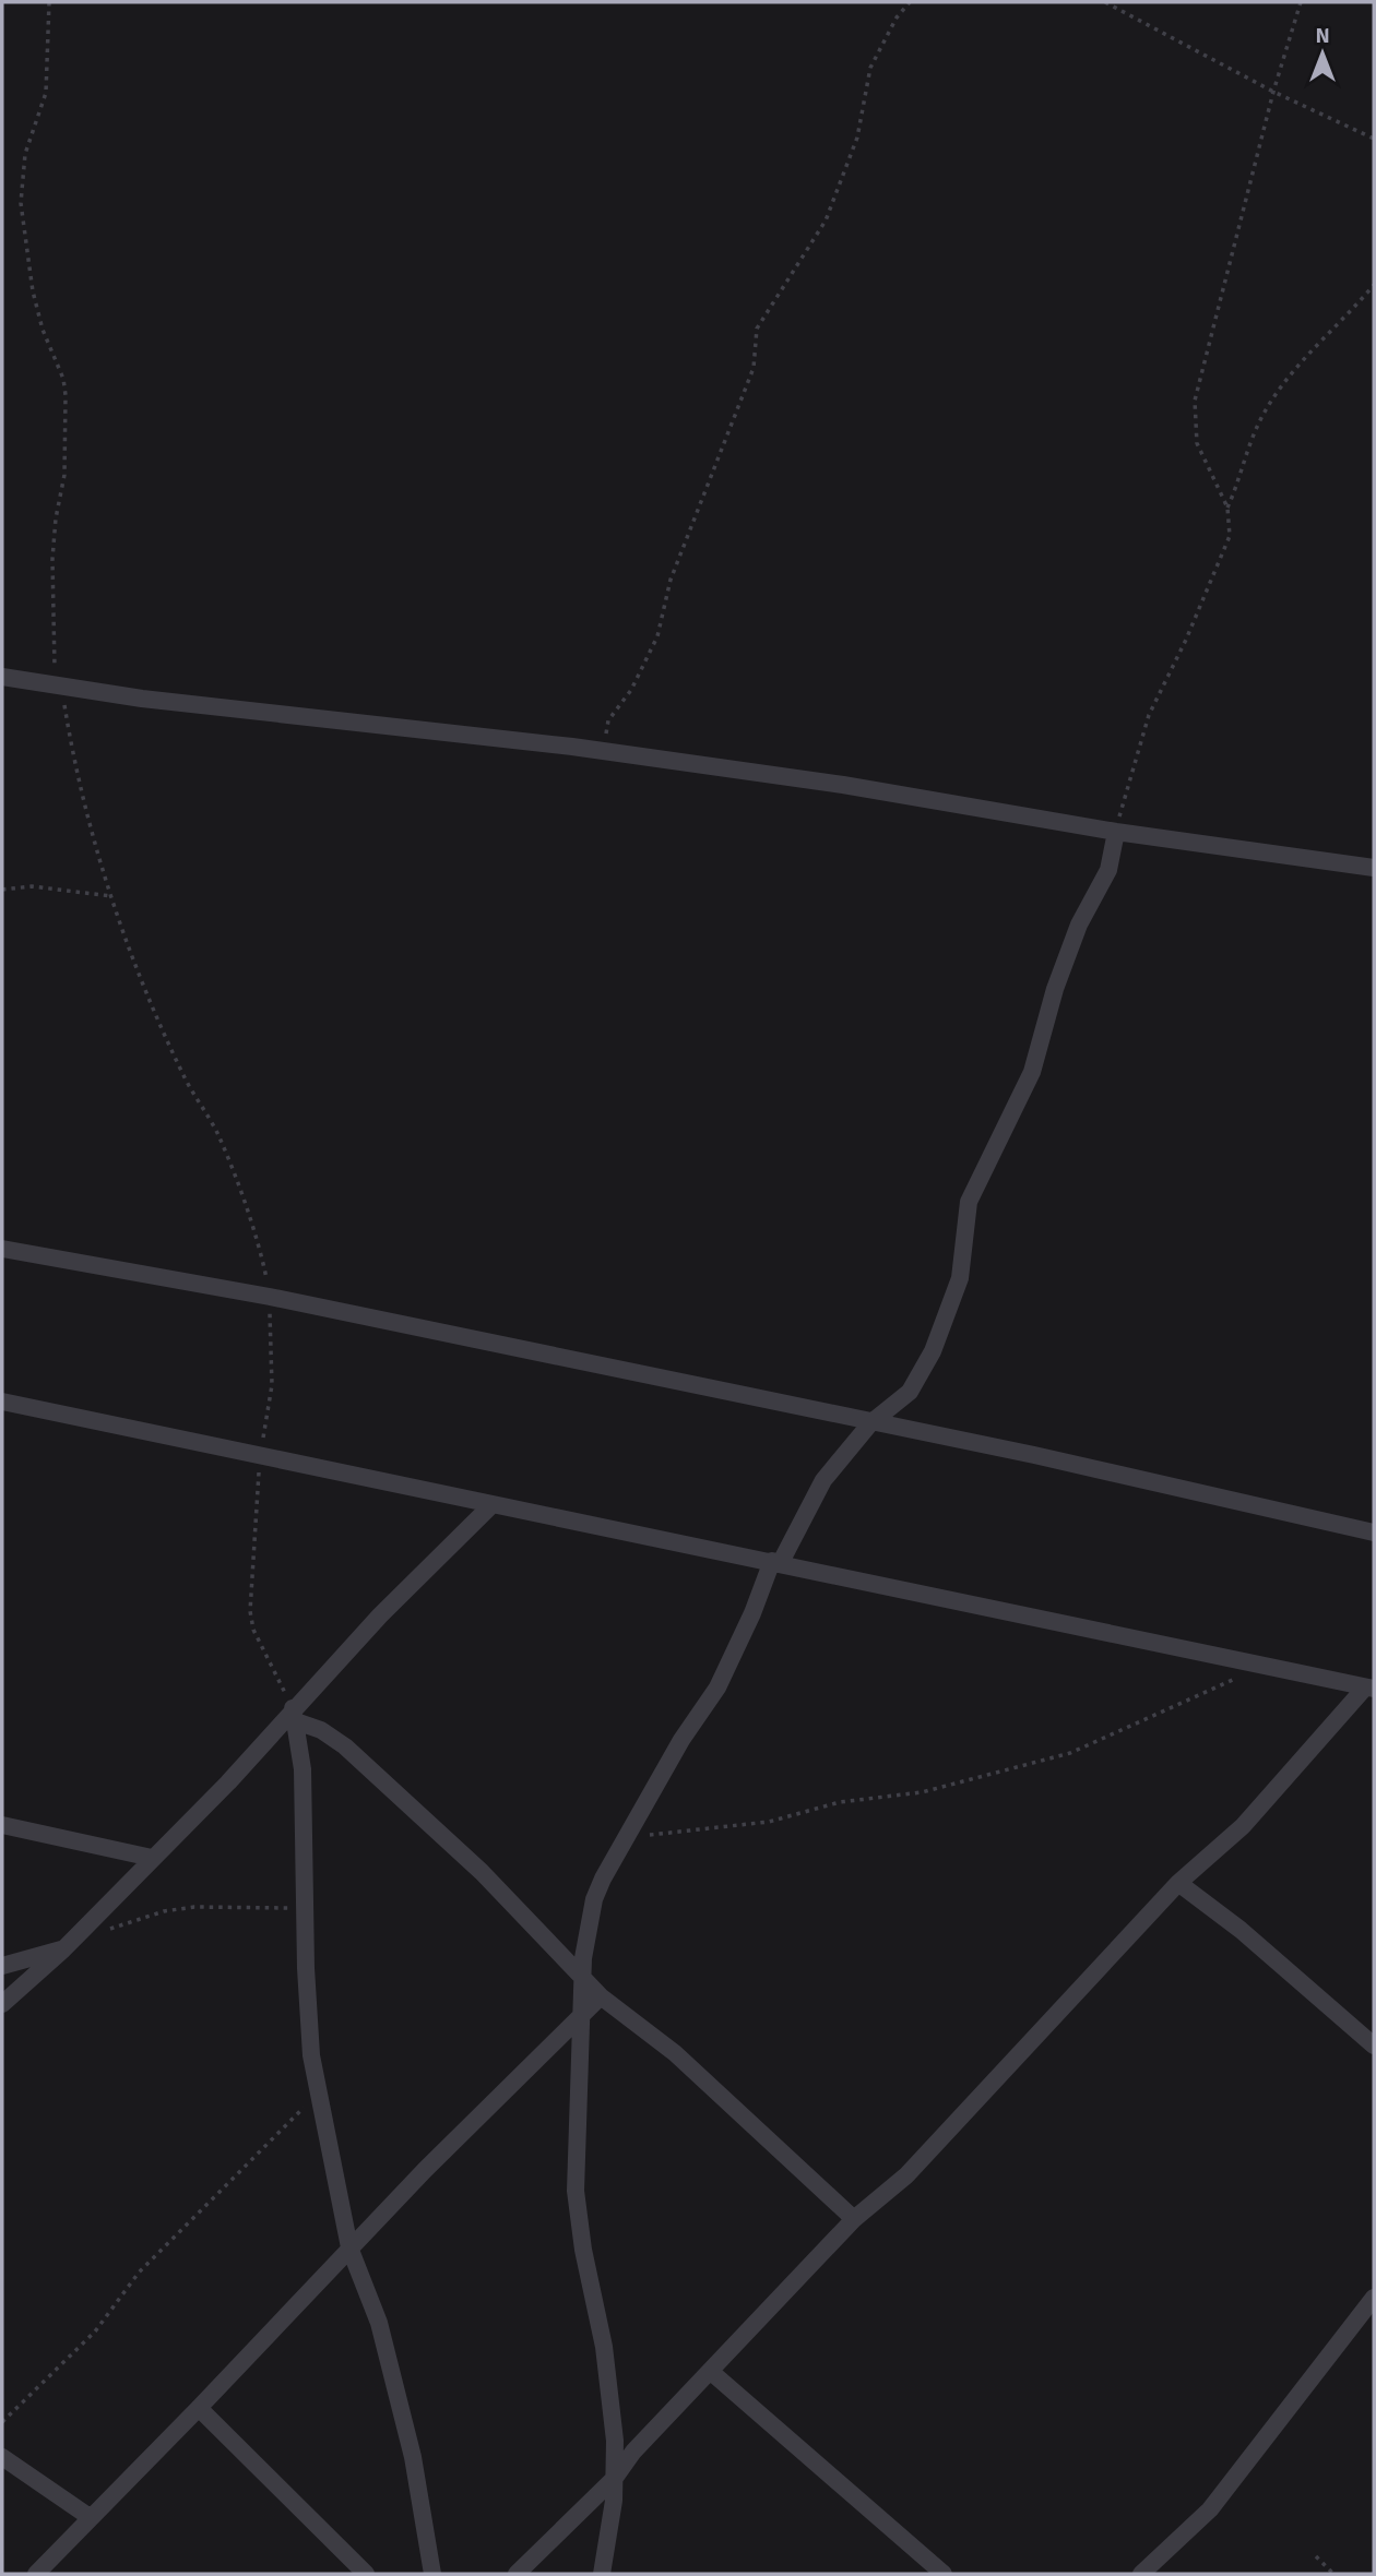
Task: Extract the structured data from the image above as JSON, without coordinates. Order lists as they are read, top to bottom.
{
  "north": "top"
}
